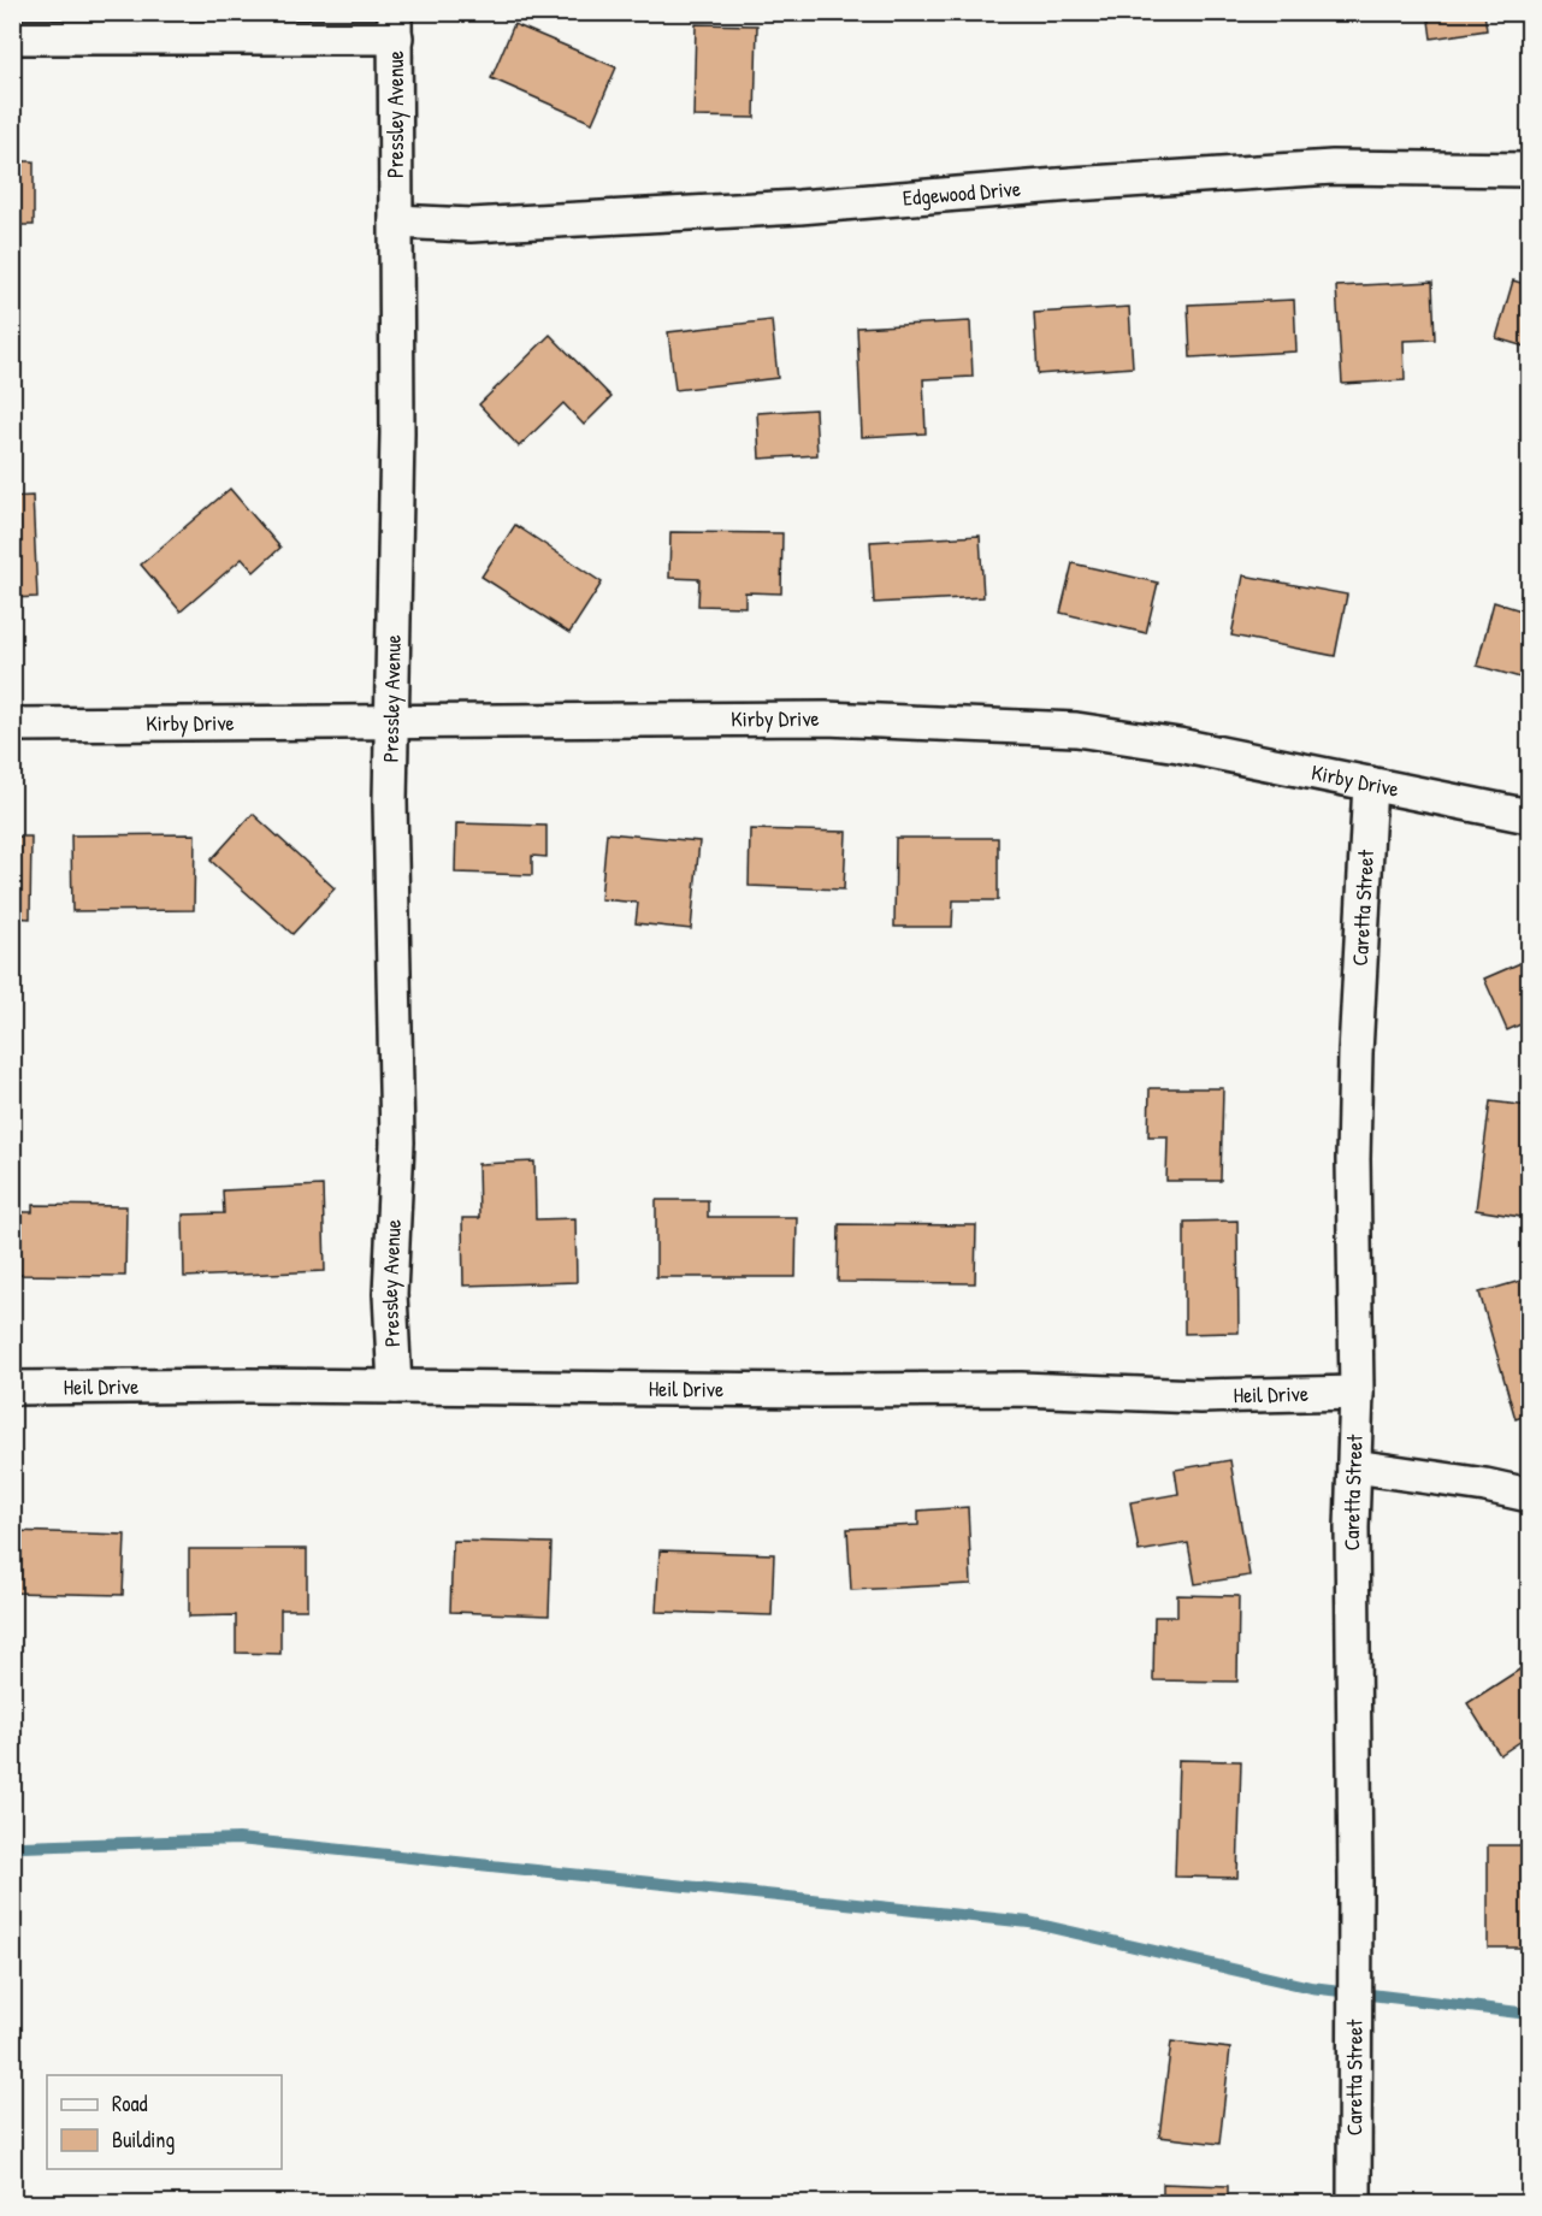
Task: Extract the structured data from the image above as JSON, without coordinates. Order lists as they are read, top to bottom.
{
  "streets": {
    "street": [
      "Pressley Avenue",
      "Edgewood Drive",
      "Kirby Drive",
      "Caretta Street",
      "Heil Drive"
    ]
  },
  "crossings": [
    ["Pressley Avenue", "Edgewood Drive"],
    ["Pressley Avenue", "Kirby Drive"],
    ["Pressley Avenue", "Heil Drive"],
    ["Kirby Drive", "Caretta Street"],
    ["Caretta Street", "Heil Drive"]
  ],
  "legend": ["Road", "Building"]
}
